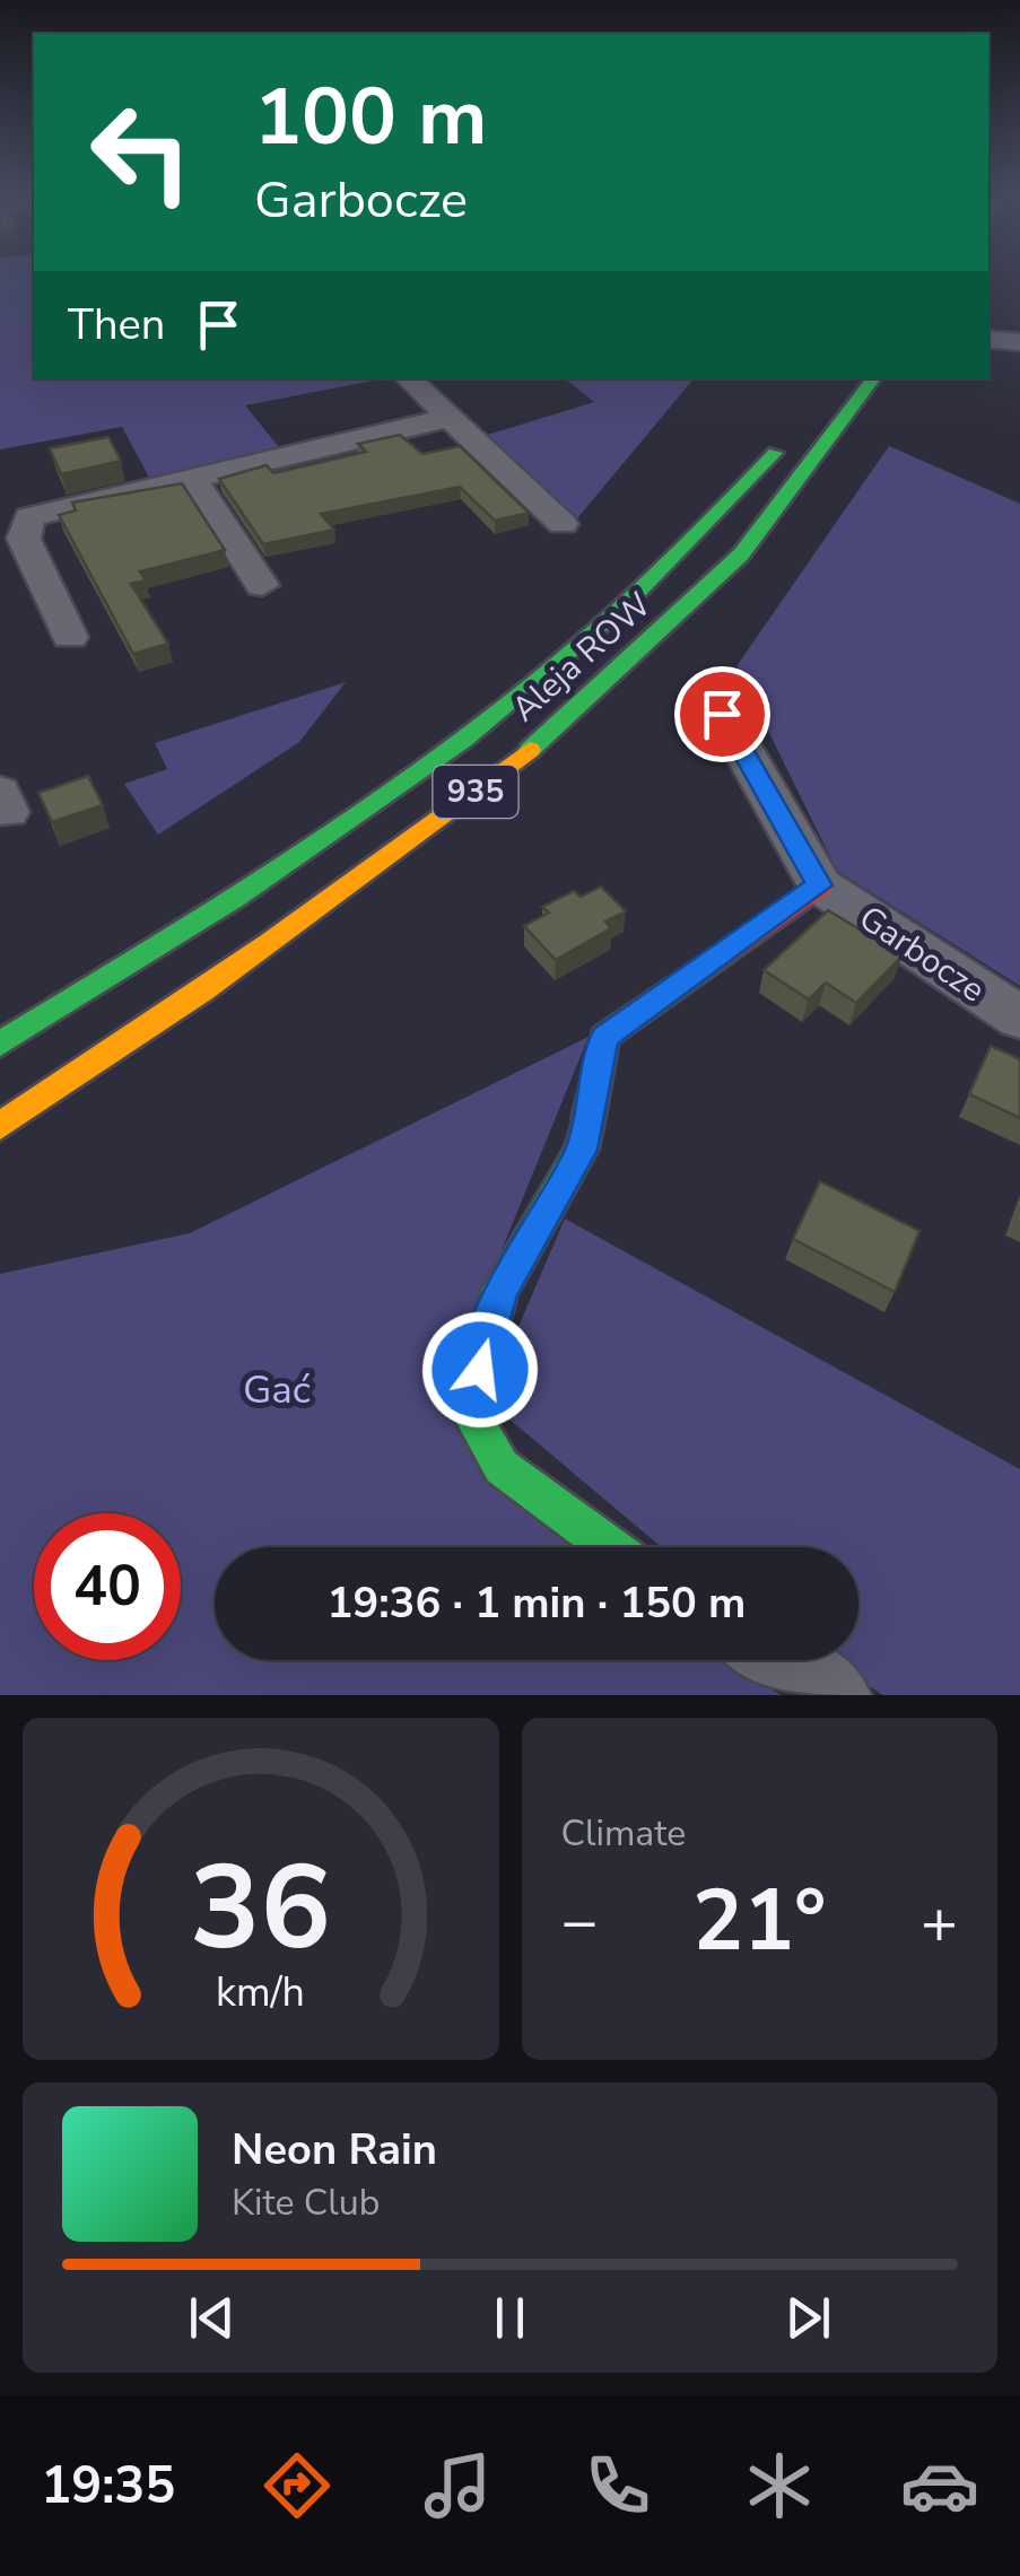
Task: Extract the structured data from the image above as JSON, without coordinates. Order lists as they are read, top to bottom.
{
  "streets": {
    "main road": ["Aleja ROW", "935"],
    "street": ["Garbocze"]
  },
  "parks": ["Gać"],
  "page": {
    "turn": ["100 m", "Garbocze"],
    "then": "Then",
    "limit": "40",
    "trip": "19:36 · 1 min · 150 m",
    "tile": "Climate",
    "heat": ["−", "21°", "+"],
    "song": ["Neon Rain", "Kite Club"],
    "tabs": "19:35",
    "gauge": ["36", "km/h"]
  }
}
